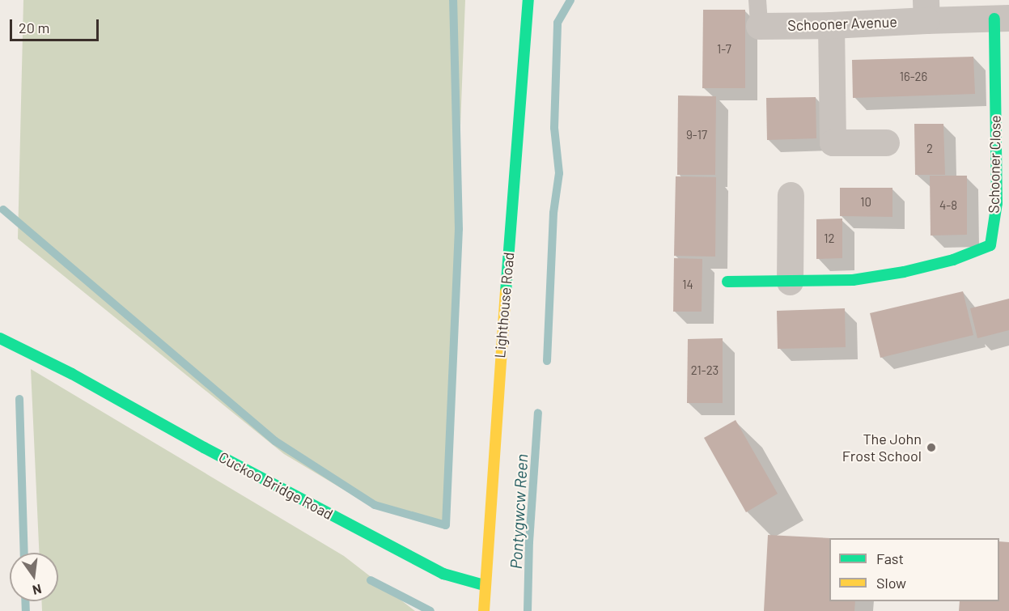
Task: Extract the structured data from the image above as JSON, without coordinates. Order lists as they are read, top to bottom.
{
  "streets": {
    "street": [
      "Schooner Avenue",
      "Schooner Close",
      "Lighthouse Road",
      "Cuckoo Bridge Road"
    ]
  },
  "crossings": [
    ["Schooner Avenue", "Schooner Close"],
    ["Lighthouse Road", "Cuckoo Bridge Road"]
  ],
  "water": ["Pontygwcw Reen"],
  "places": ["The John Frost School"],
  "house_numbers": [
    "1-7",
    "16-26",
    "9-17",
    "2",
    "10",
    "4-8",
    "12",
    "14",
    "21-23"
  ],
  "legend": ["Fast", "Slow"],
  "scale_bar": "20 m",
  "north": "bottom"
}
